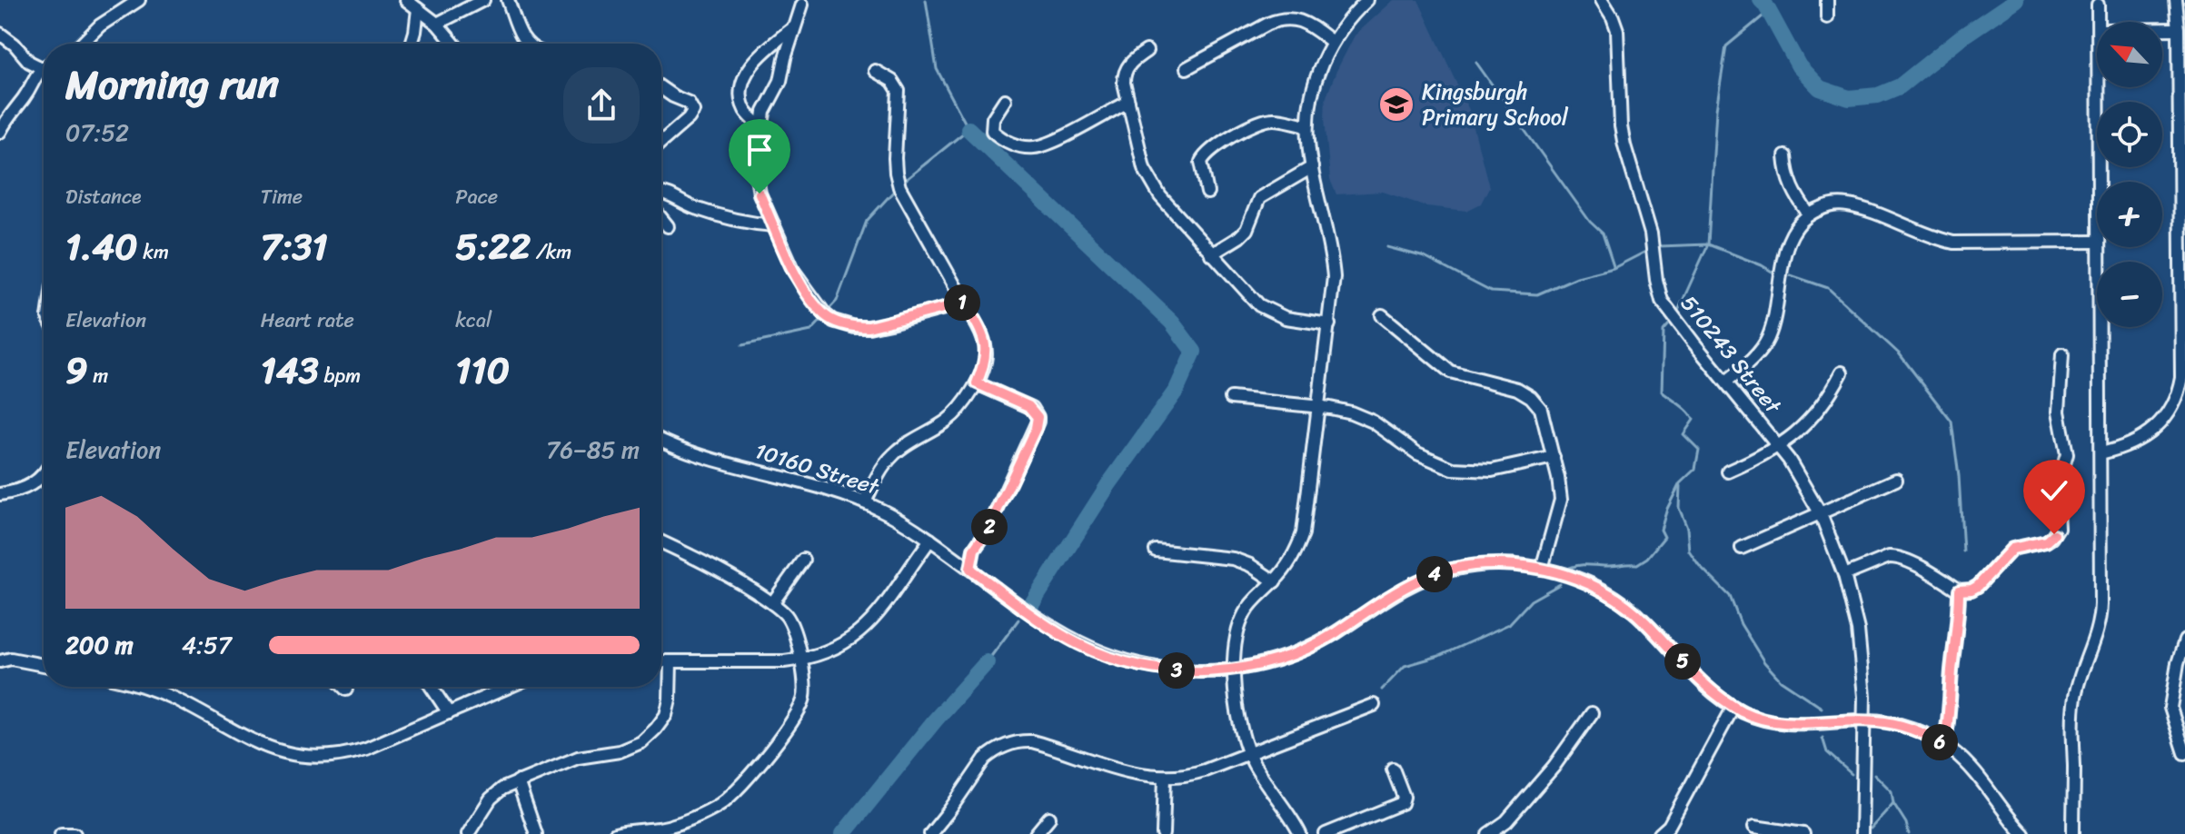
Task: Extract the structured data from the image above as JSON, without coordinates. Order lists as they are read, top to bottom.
{
  "streets": {
    "street": ["510243 Street", "10160 Street"]
  },
  "crossings": [
    ["510243 Street", "10160 Street"]
  ],
  "places": {
    "school or university": ["Kingsburgh Primary School"]
  },
  "north": "top left",
  "page": {
    "map_buttons": ["+", "−"],
    "heading": ["Morning run", "07:52"],
    "stats": [
      ["Distance", "1.40 km"],
      ["Time", "7:31"],
      ["Pace", "5:22 /km"],
      ["Elevation", "9 m"],
      ["Heart rate", "143 bpm"],
      ["kcal", "110"]
    ],
    "pins": [
      "1",
      "2",
      "4",
      "5",
      "3",
      "6"
    ],
    "chart": ["Elevation", "76–85 m"],
    "list": [
      {
        "name": "200 m",
        "note": "4:57"
      }
    ]
  }
}
